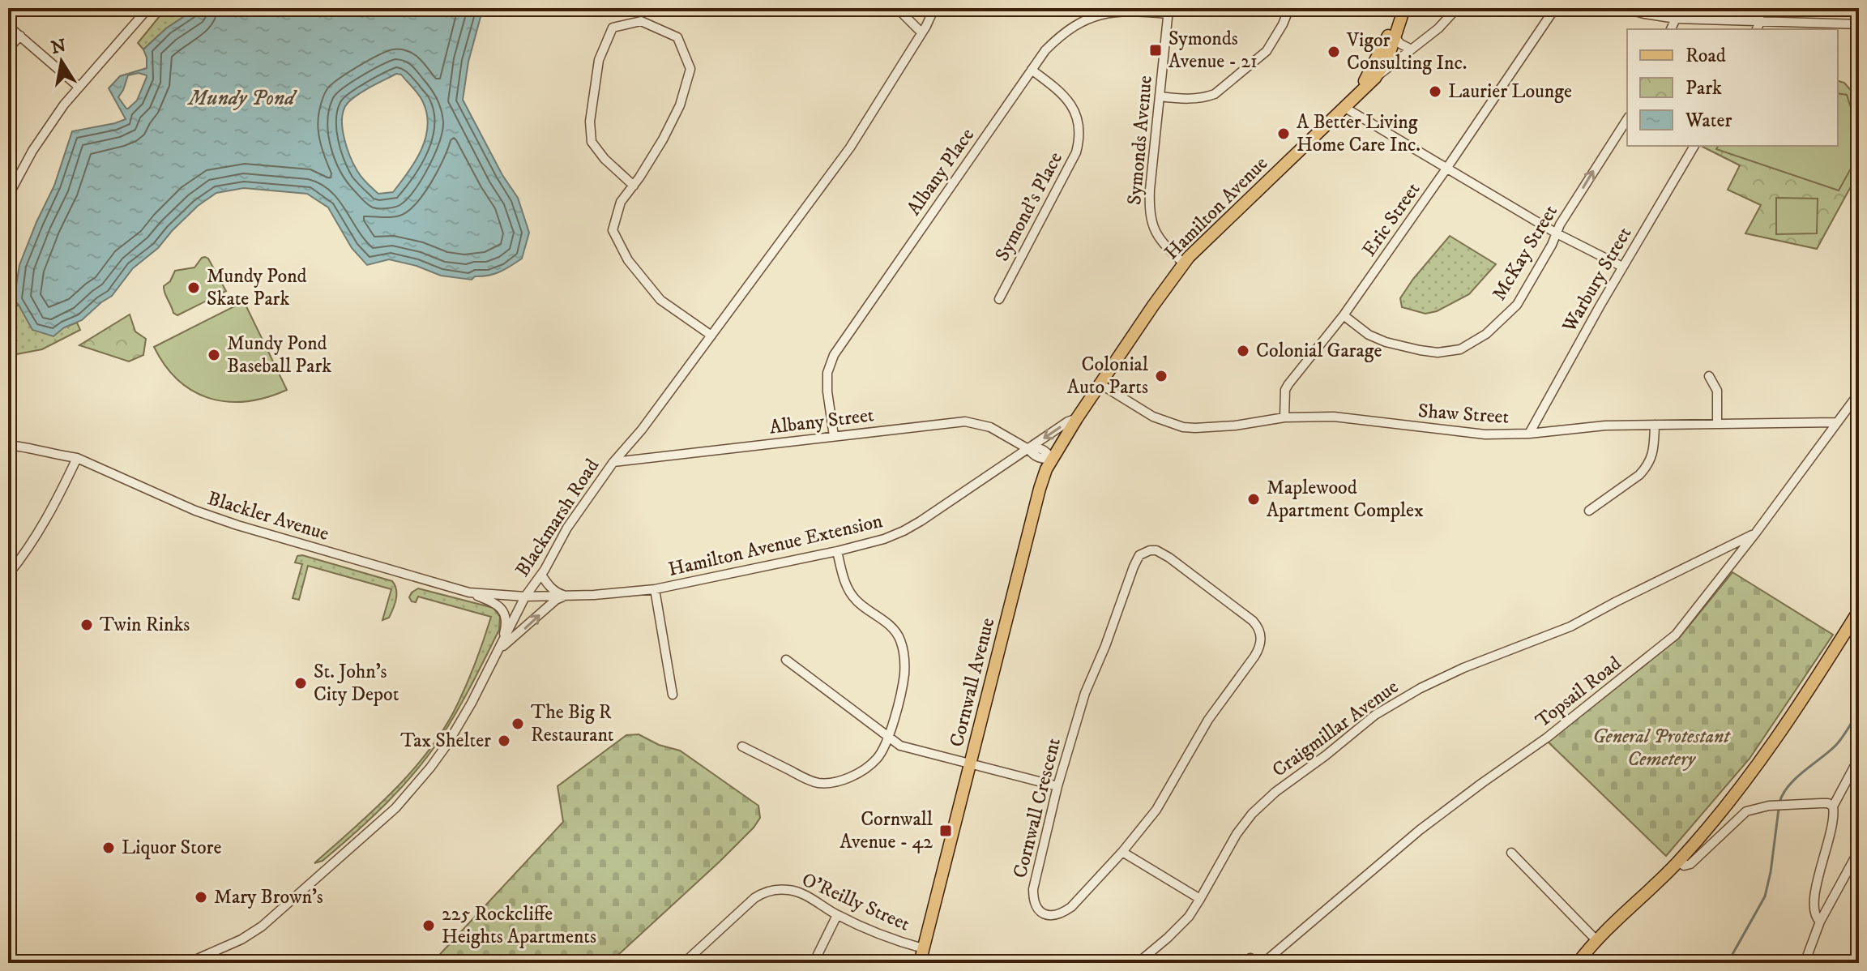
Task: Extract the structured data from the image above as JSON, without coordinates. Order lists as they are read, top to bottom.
{
  "streets": {
    "main road": ["Hamilton Avenue", "Cornwall Avenue"],
    "street": [
      "Symonds Avenue",
      "Albany Place",
      "Symond's Place",
      "Eric Street",
      "McKay Street",
      "Warbury Street",
      "Shaw Street",
      "Albany Street",
      "Blackler Avenue",
      "Blackmarsh Road",
      "Hamilton Avenue Extension",
      "Topsail Road",
      "Craigmillar Avenue",
      "Cornwall Crescent",
      "O'Reilly Street"
    ]
  },
  "crossings": [
    ["Symonds Avenue", "Albany Place"],
    ["Symonds Avenue", "Hamilton Avenue"],
    ["Albany Place", "Symond's Place"],
    ["Albany Place", "Albany Street"],
    ["Hamilton Avenue", "Shaw Street"],
    ["Hamilton Avenue", "Hamilton Avenue Extension"],
    ["Hamilton Avenue", "Cornwall Avenue"],
    ["Eric Street", "McKay Street"],
    ["Eric Street", "Shaw Street"],
    ["Warbury Street", "Shaw Street"],
    ["Shaw Street", "Topsail Road"],
    ["Albany Street", "Blackmarsh Road"],
    ["Albany Street", "Hamilton Avenue Extension"],
    ["Albany Street", "Cornwall Avenue"],
    ["Blackler Avenue", "Blackmarsh Road"],
    ["Blackler Avenue", "Hamilton Avenue Extension"],
    ["Blackmarsh Road", "Hamilton Avenue Extension"],
    ["Hamilton Avenue Extension", "Cornwall Avenue"],
    ["Cornwall Avenue", "O'Reilly Street"],
    ["Topsail Road", "Craigmillar Avenue"]
  ],
  "water": ["Mundy Pond"],
  "parks": ["General Protestant Cemetery"],
  "places": {
    "transit": ["Symonds Avenue - 21", "Cornwall Avenue - 42"],
    "other": [
      "Vigor Consulting Inc.",
      "Laurier Lounge",
      "A Better Living Home Care Inc.",
      "Mundy Pond Skate Park",
      "Colonial Garage",
      "Mundy Pond Baseball Park",
      "Colonial Auto Parts",
      "Maplewood Apartment Complex",
      "Twin Rinks",
      "St. John's City Depot",
      "The Big R Restaurant",
      "Tax Shelter",
      "Liquor Store",
      "Mary Brown's",
      "225 Rockcliffe Heights Apartments"
    ]
  },
  "legend": ["Road", "Park", "Water"],
  "north": "top"
}
